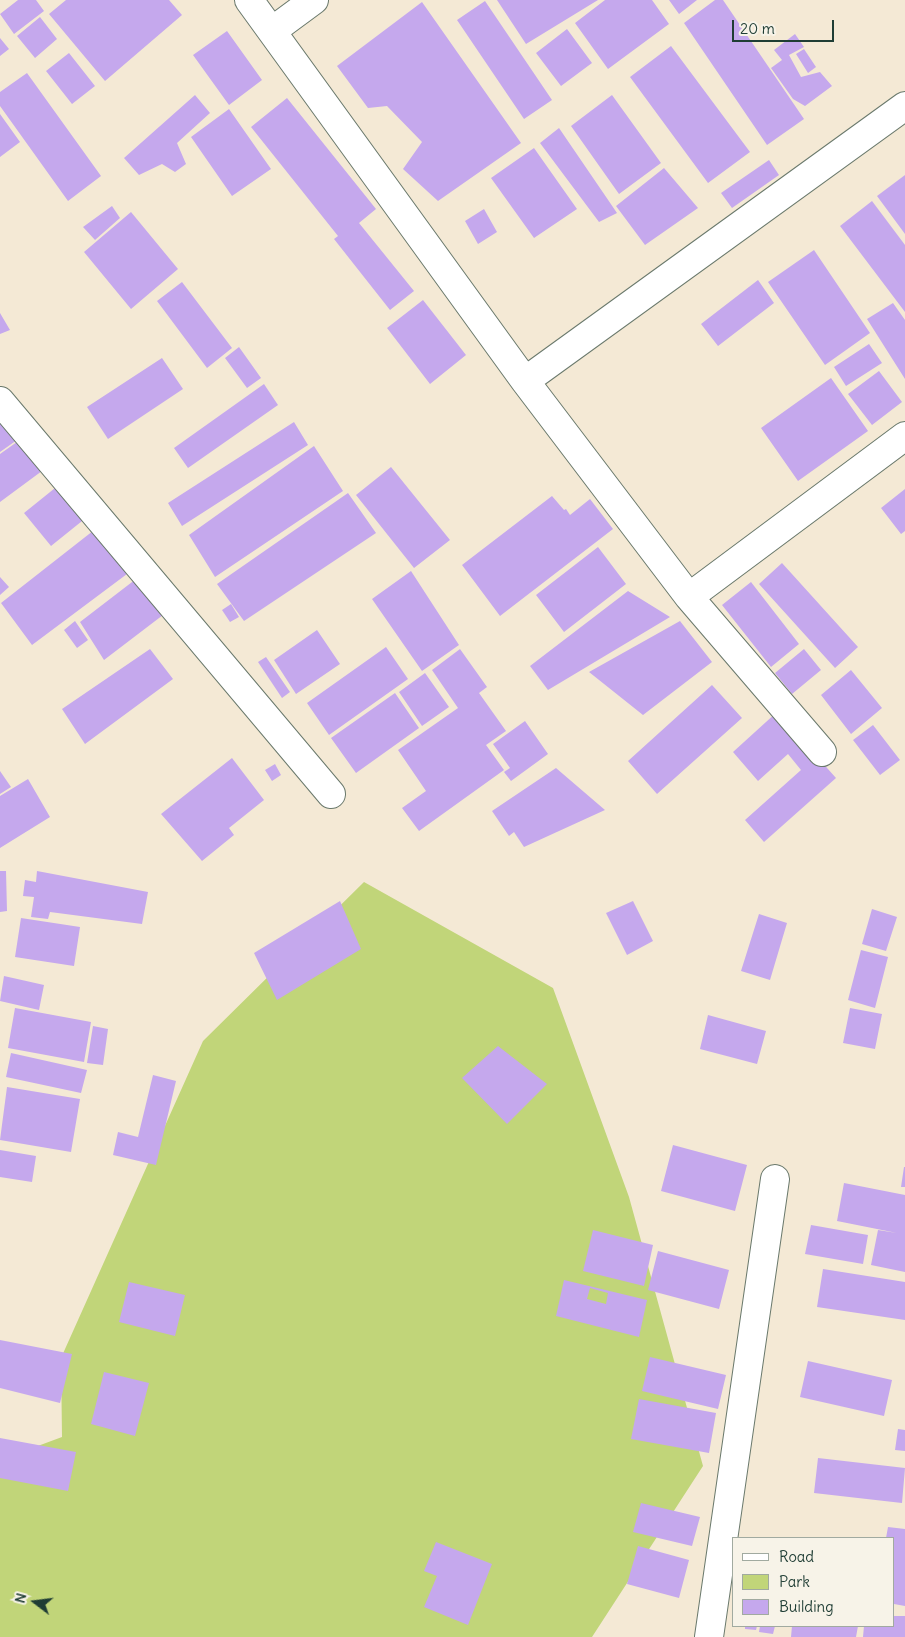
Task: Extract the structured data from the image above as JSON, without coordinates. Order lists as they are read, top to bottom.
{
  "legend": ["Road", "Park", "Building"],
  "scale_bar": "20 m",
  "north": "left"
}
